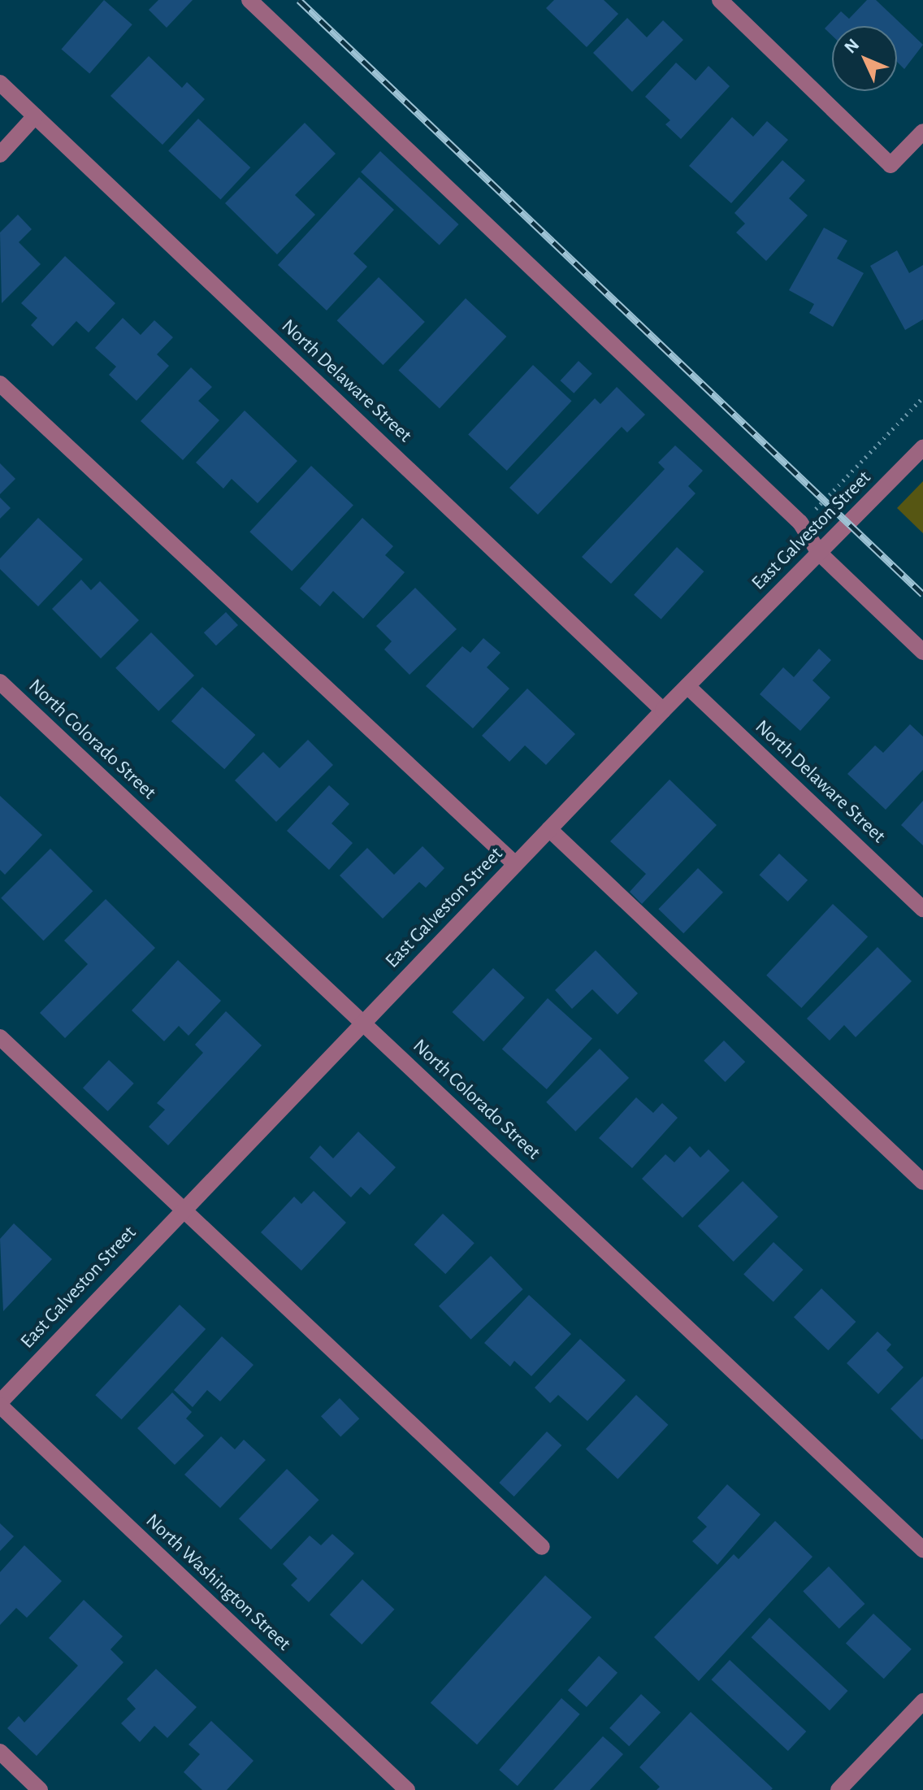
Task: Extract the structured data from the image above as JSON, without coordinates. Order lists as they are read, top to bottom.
{
  "streets": {
    "street": [
      "North Delaware Street",
      "East Galveston Street",
      "North Colorado Street",
      "North Washington Street"
    ]
  },
  "crossings": [
    ["North Delaware Street", "East Galveston Street"],
    ["East Galveston Street", "North Colorado Street"],
    ["East Galveston Street", "North Washington Street"]
  ],
  "north": "top left"
}
